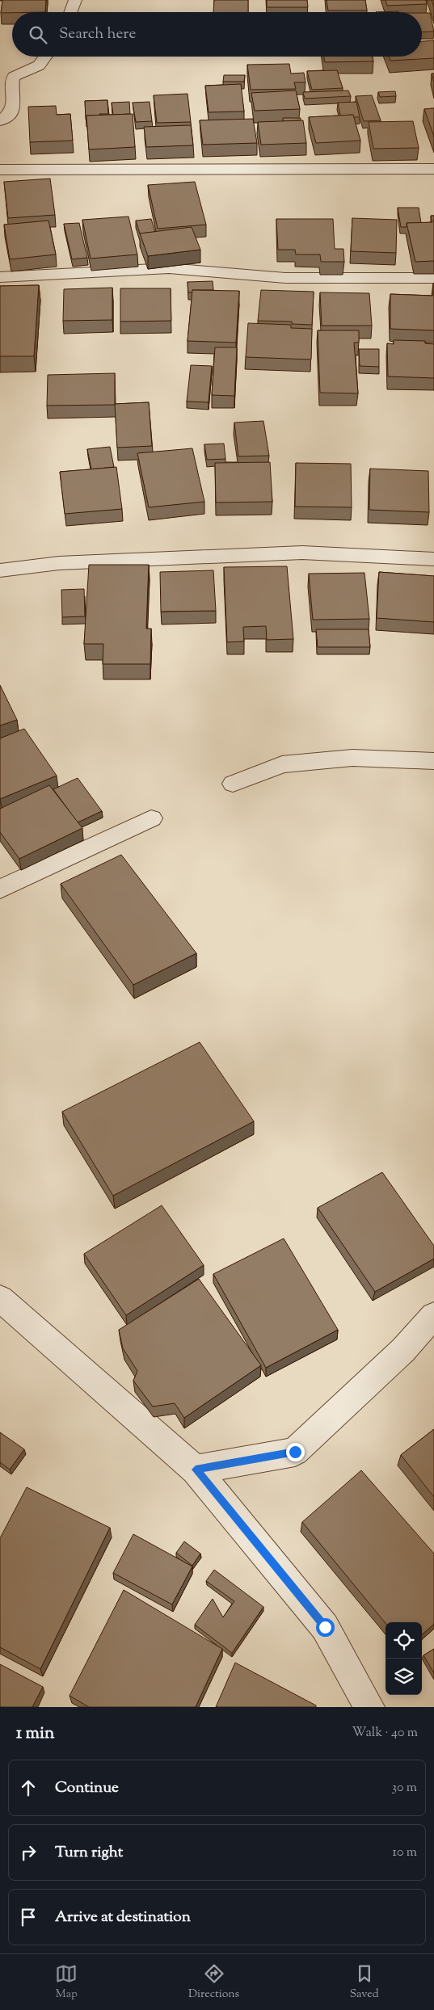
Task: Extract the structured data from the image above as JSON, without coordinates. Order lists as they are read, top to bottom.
{
  "page": {
    "search": "Search here",
    "heading": ["1 min", "Walk · 40 m"],
    "list": [
      ["Continue", "30 m"],
      ["Turn right", "10 m"],
      "Arrive at destination"
    ],
    "nav": ["Map", "Directions", "Saved"]
  }
}
